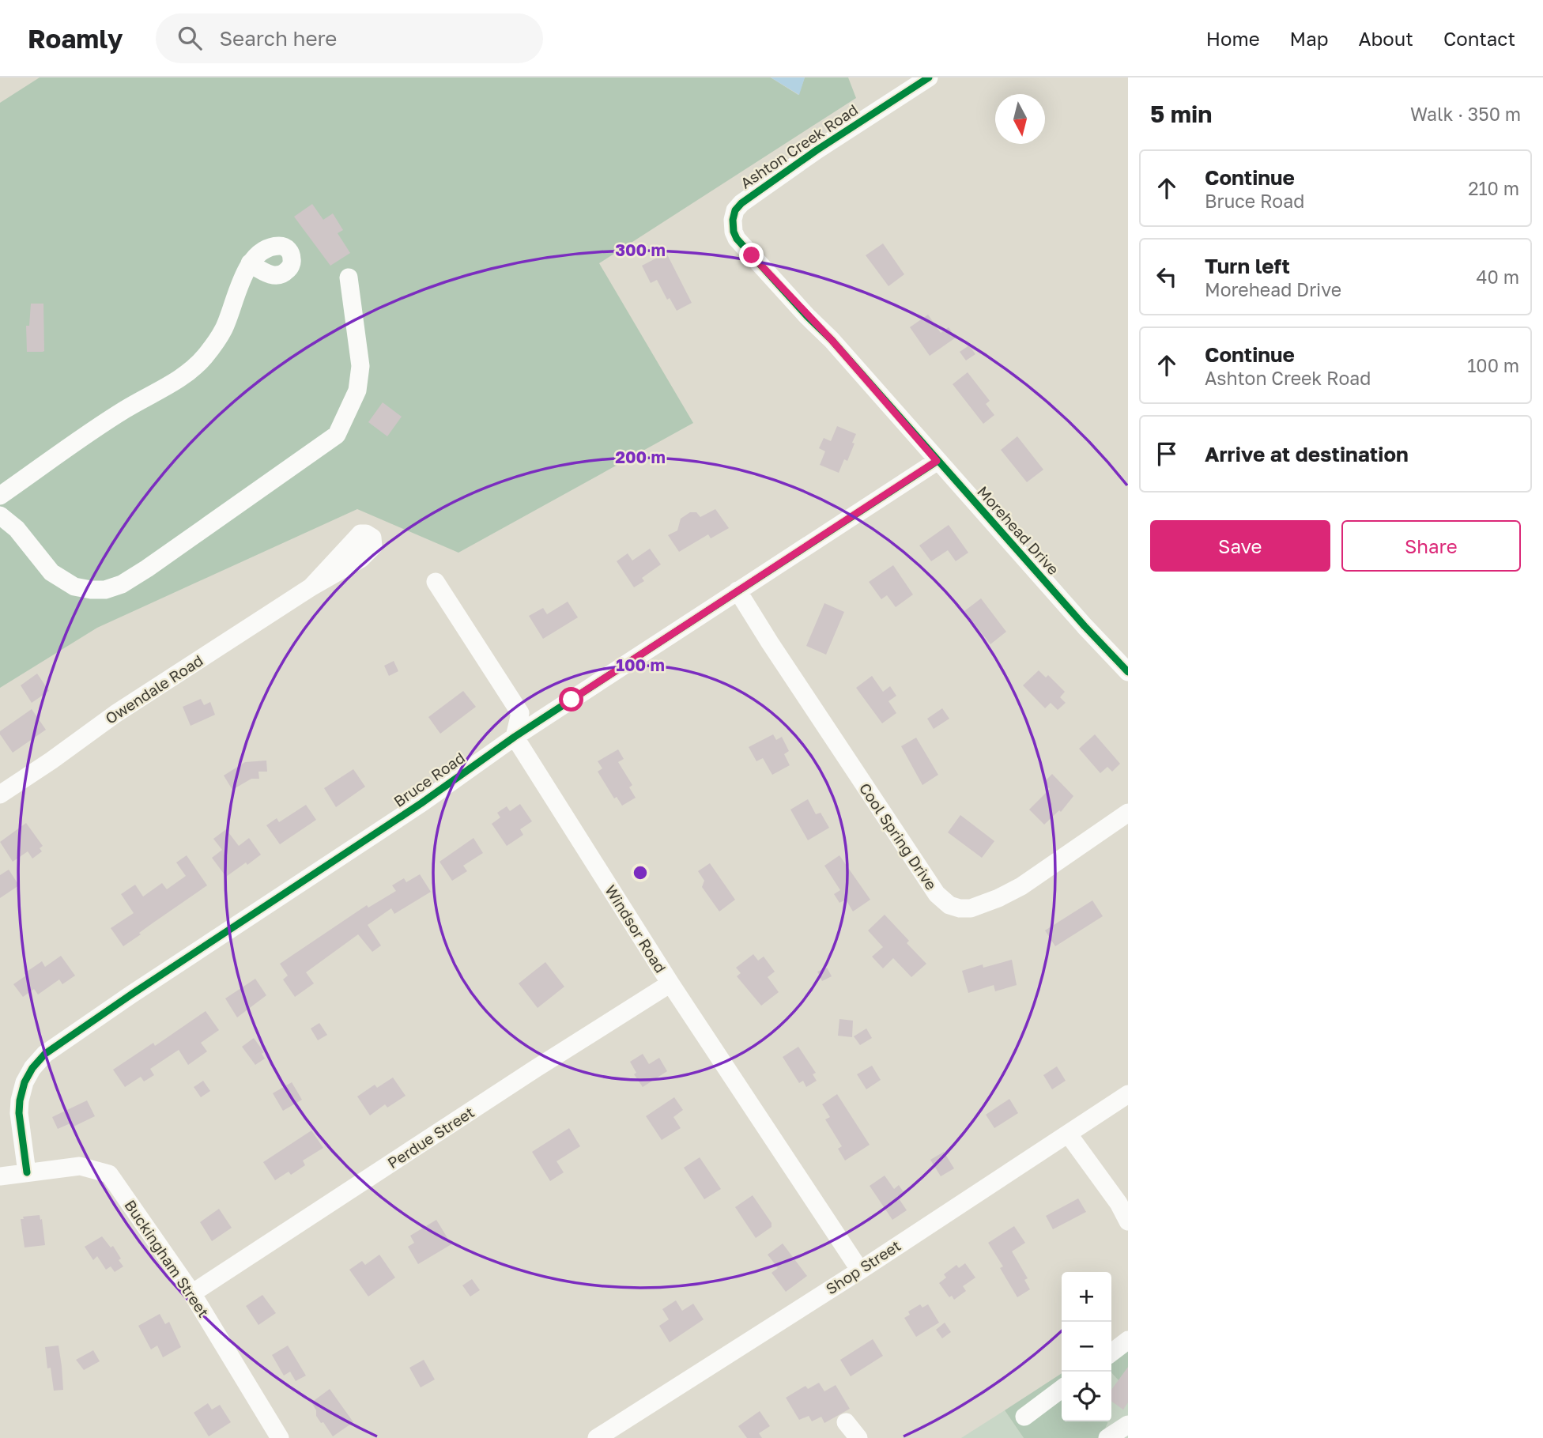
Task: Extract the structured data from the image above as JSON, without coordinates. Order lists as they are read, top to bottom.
{
  "streets": {
    "street": [
      "Ashton Creek Road",
      "Morehead Drive",
      "Owendale Road",
      "Bruce Road",
      "Cool Spring Drive",
      "Windsor Road",
      "Perdue Street",
      "Buckingham Street",
      "Shop Street"
    ]
  },
  "crossings": [
    ["Ashton Creek Road", "Morehead Drive"],
    ["Morehead Drive", "Bruce Road"],
    ["Bruce Road", "Cool Spring Drive"],
    ["Bruce Road", "Windsor Road"],
    ["Bruce Road", "Buckingham Street"],
    ["Windsor Road", "Perdue Street"],
    ["Windsor Road", "Shop Street"],
    ["Perdue Street", "Buckingham Street"]
  ],
  "north": "bottom",
  "page": {
    "header": "Roamly",
    "search": "Search here",
    "nav": [
      "Home",
      "Map",
      "About",
      "Contact"
    ],
    "heading": ["5 min", "Walk · 350 m"],
    "list": [
      ["Continue", "Bruce Road", "210 m"],
      ["Turn left", "Morehead Drive", "40 m"],
      ["Continue", "Ashton Creek Road", "100 m"],
      "Arrive at destination"
    ],
    "buttons": ["Save", "Share"],
    "map_buttons": ["+", "−"]
  },
  "rings": ["300 m", "200 m", "100 m"]
}
